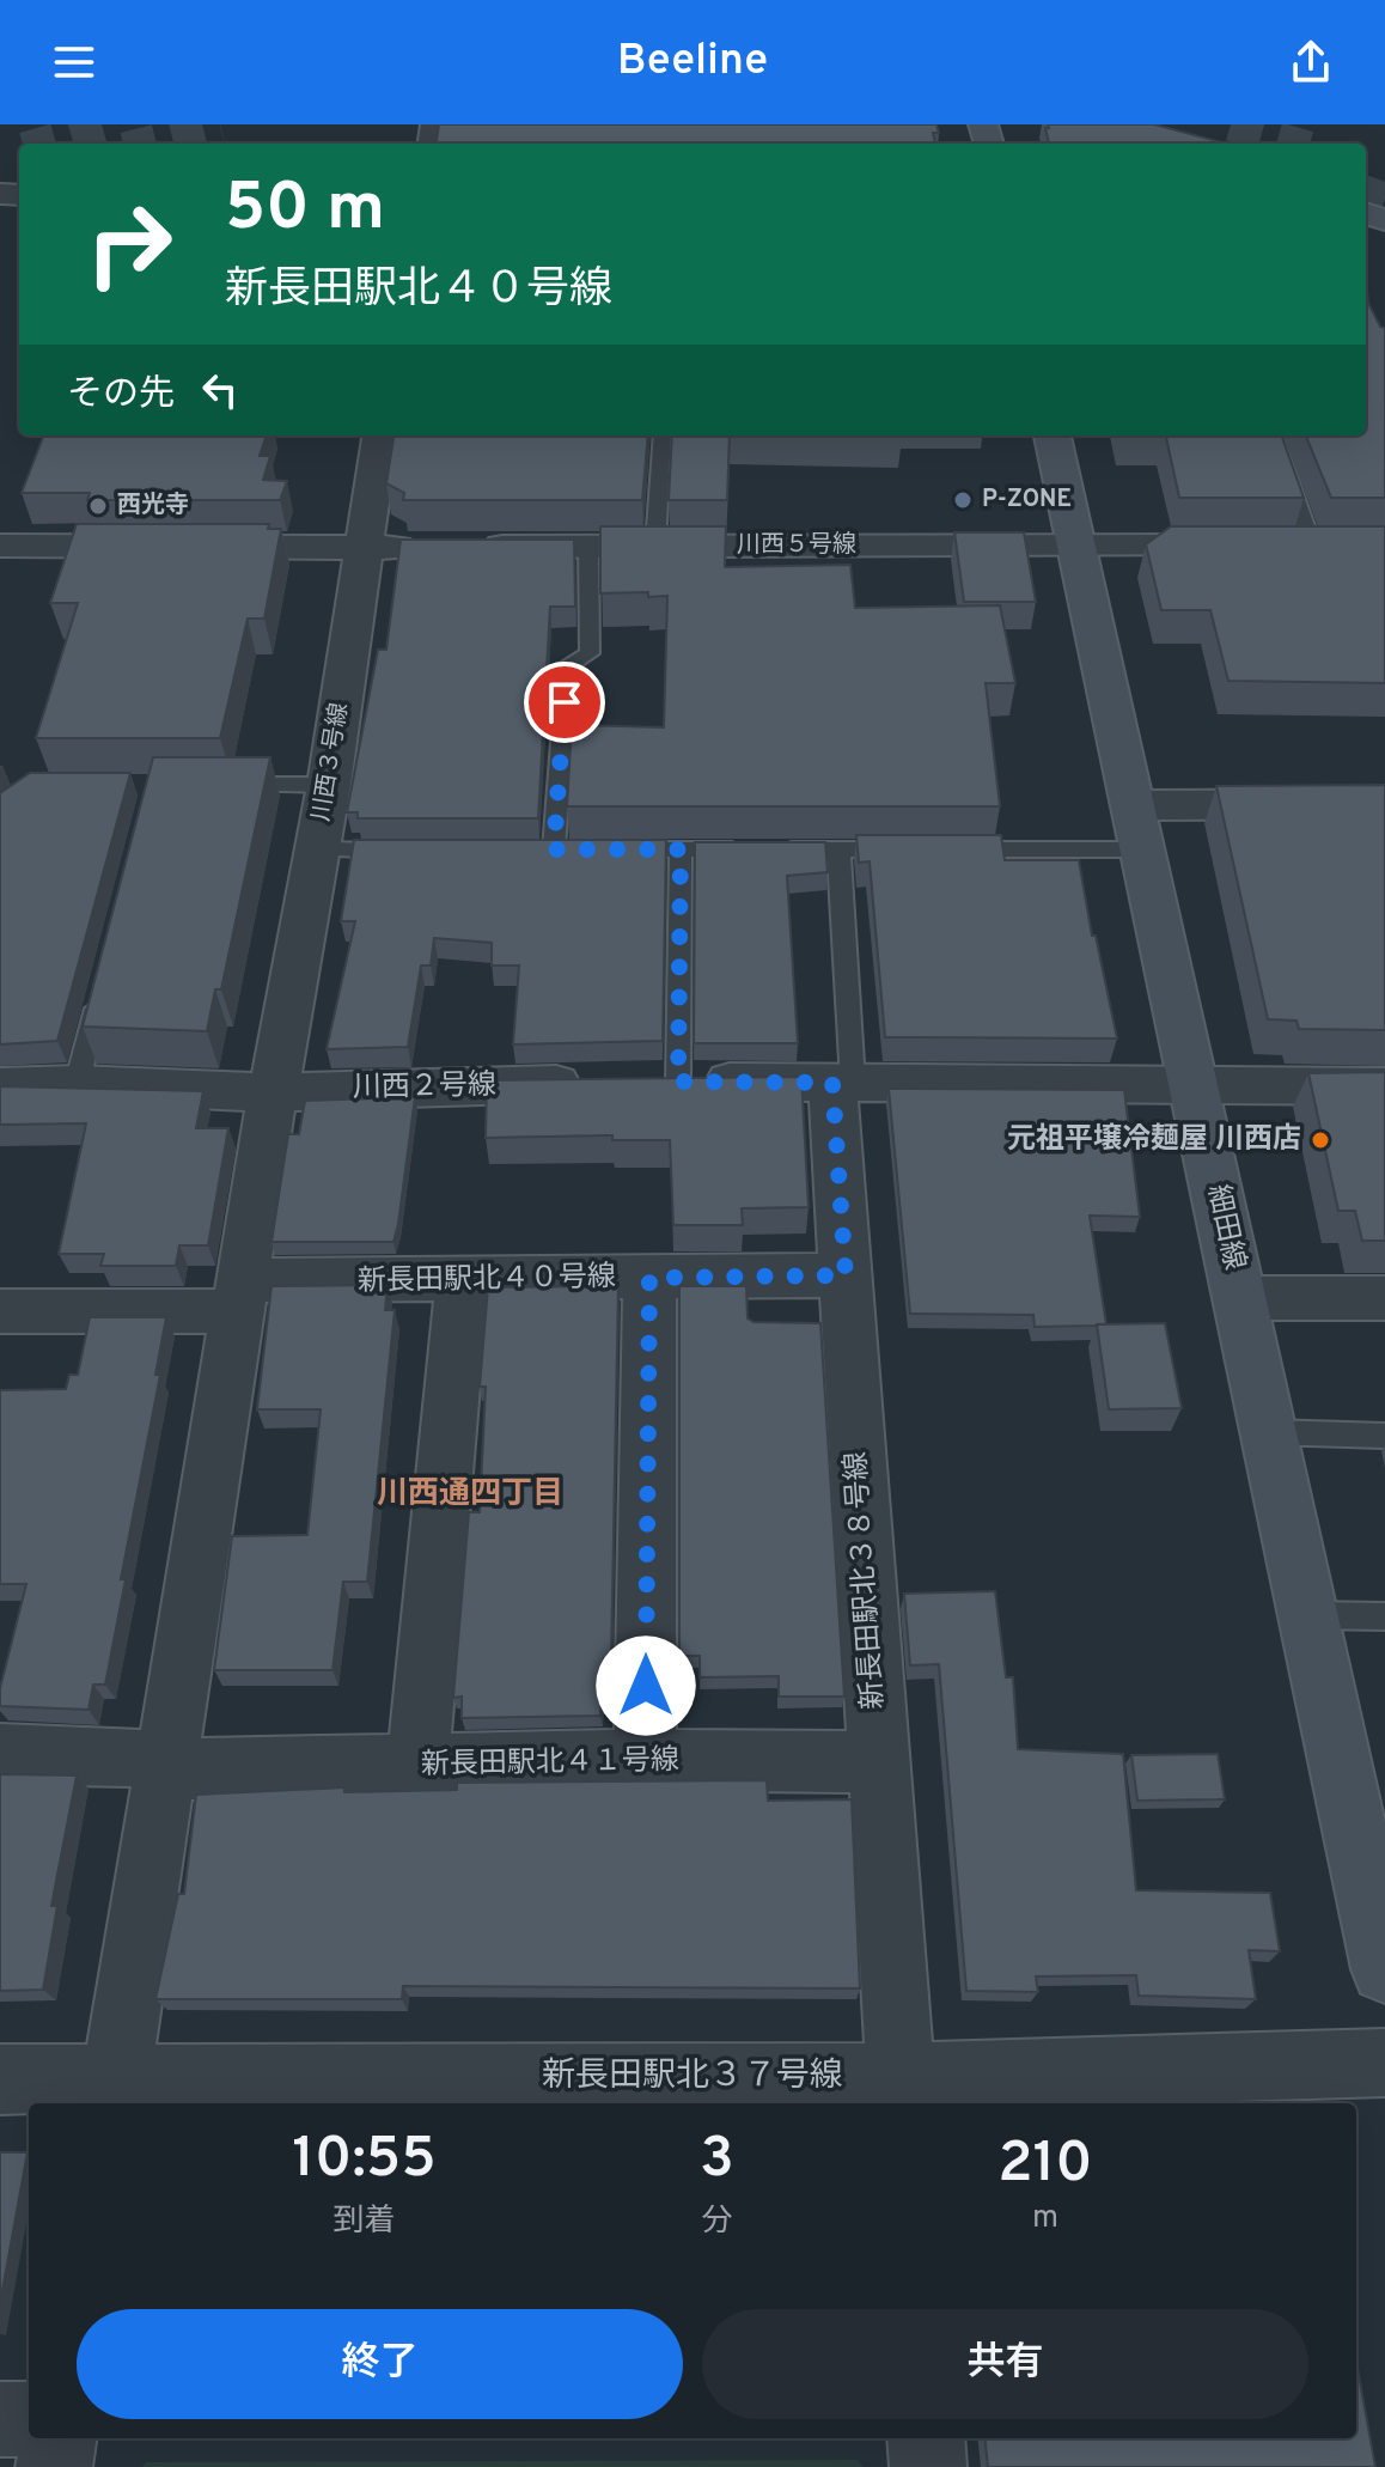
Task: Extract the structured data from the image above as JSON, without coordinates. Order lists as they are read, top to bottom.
{
  "streets": {
    "street": [
      "川西５号線",
      "川西３号線",
      "川西２号線",
      "細田線",
      "新長田駅北４０号線",
      "新長田駅北３８号線",
      "新長田駅北４１号線",
      "新長田駅北３７号線"
    ]
  },
  "crossings": [
    ["川西５号線", "川西３号線"],
    ["川西５号線", "細田線"],
    ["川西３号線", "川西２号線"],
    ["川西３号線", "新長田駅北４０号線"],
    ["川西３号線", "新長田駅北４１号線"],
    ["川西３号線", "新長田駅北３７号線"],
    ["川西２号線", "細田線"],
    ["川西２号線", "新長田駅北３８号線"],
    ["新長田駅北４０号線", "新長田駅北３８号線"],
    ["新長田駅北３８号線", "新長田駅北４１号線"],
    ["新長田駅北３８号線", "新長田駅北３７号線"]
  ],
  "districts": ["川西通四丁目"],
  "places": ["P-ZONE", "西光寺", "元祖平壌冷麺屋 川西店"],
  "page": {
    "header": "Beeline",
    "turn": ["50 m", "新長田駅北４０号線"],
    "then": "その先",
    "eta": [
      "10:55",
      "到着",
      "3",
      "分",
      "210",
      "m"
    ],
    "buttons": ["終了", "共有"]
  }
}
